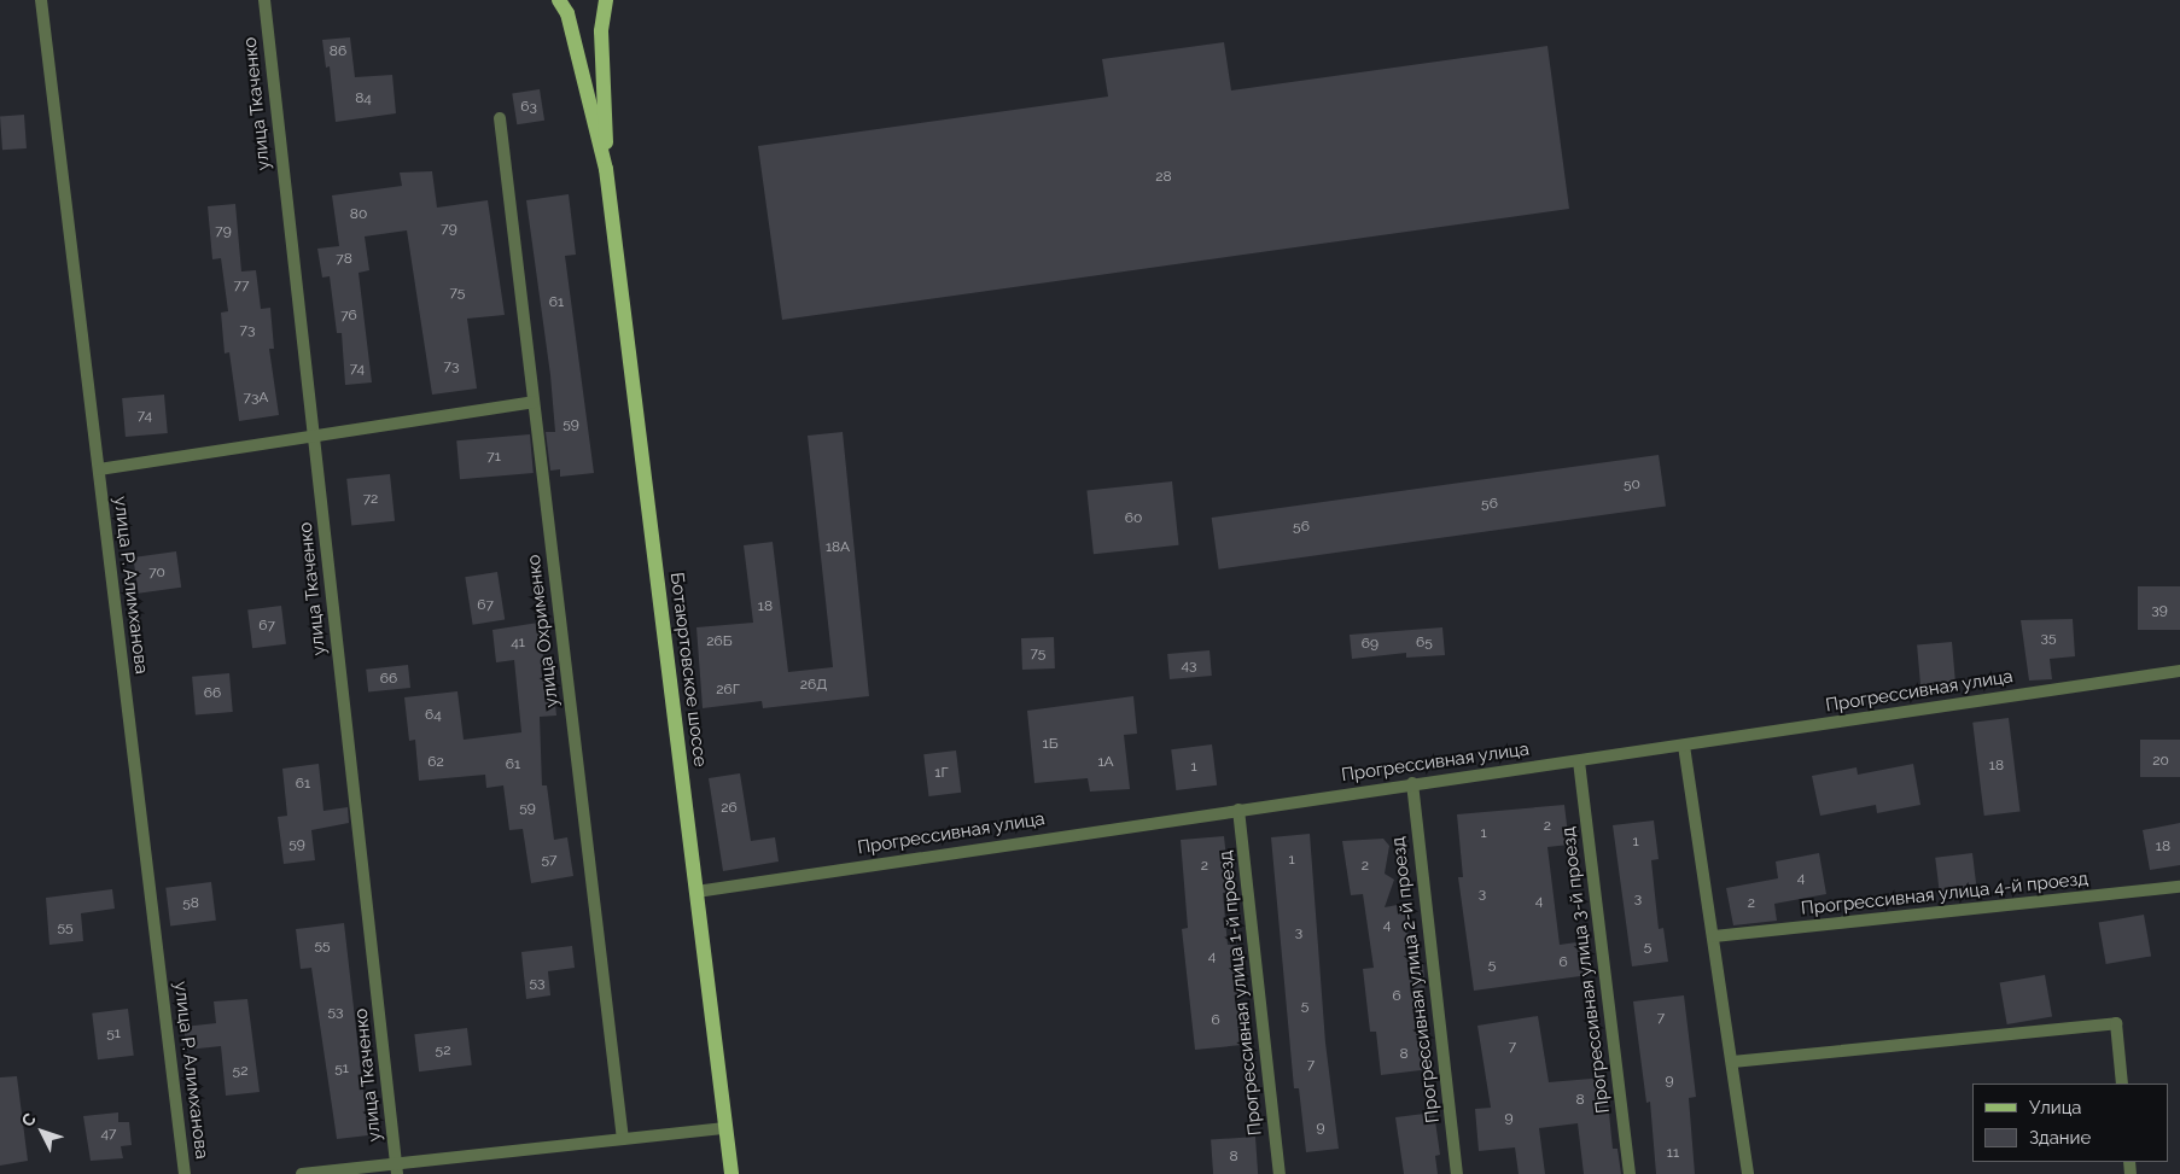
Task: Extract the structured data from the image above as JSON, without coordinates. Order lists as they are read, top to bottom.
{
  "streets": {
    "main road": ["Ботаюртовское шоссе"],
    "street": [
      "улица Ткаченко",
      "улица Р. Алимханова",
      "улица Охрименко",
      "Прогрессивная улица",
      "Прогрессивная улица 4-й проезд",
      "Прогрессивная улица 3-й проезд",
      "Прогрессивная улица 2-й проезд",
      "Прогрессивная улица 1-й проезд"
    ]
  },
  "crossings": [
    ["Ботаюртовское шоссе", "Прогрессивная улица"],
    ["Прогрессивная улица", "Прогрессивная улица 3-й проезд"],
    ["Прогрессивная улица", "Прогрессивная улица 2-й проезд"],
    ["Прогрессивная улица", "Прогрессивная улица 1-й проезд"]
  ],
  "house_numbers": [
    "86",
    "84",
    "63",
    "28",
    "80",
    "79",
    "79",
    "78",
    "77",
    "75",
    "61",
    "76",
    "73",
    "73",
    "74",
    "73А",
    "74",
    "59",
    "71",
    "50",
    "72",
    "56",
    "60",
    "56",
    "18А",
    "70",
    "67",
    "18",
    "39",
    "67",
    "35",
    "26Б",
    "41",
    "65",
    "69",
    "75",
    "43",
    "66",
    "26Д",
    "26Г",
    "66",
    "64",
    "1Б",
    "20",
    "62",
    "1А",
    "61",
    "18",
    "1",
    "1Г",
    "61",
    "59",
    "26",
    "2",
    "1",
    "1",
    "59",
    "18",
    "57",
    "1",
    "2",
    "2",
    "4",
    "3",
    "3",
    "4",
    "58",
    "2",
    "4",
    "55",
    "3",
    "55",
    "5",
    "4",
    "6",
    "5",
    "53",
    "6",
    "5",
    "53",
    "7",
    "6",
    "51",
    "7",
    "52",
    "8",
    "7",
    "51",
    "52",
    "9",
    "8",
    "9",
    "9",
    "47",
    "11",
    "8"
  ],
  "legend": ["Улица", "Здание"],
  "north": "top left"
}
